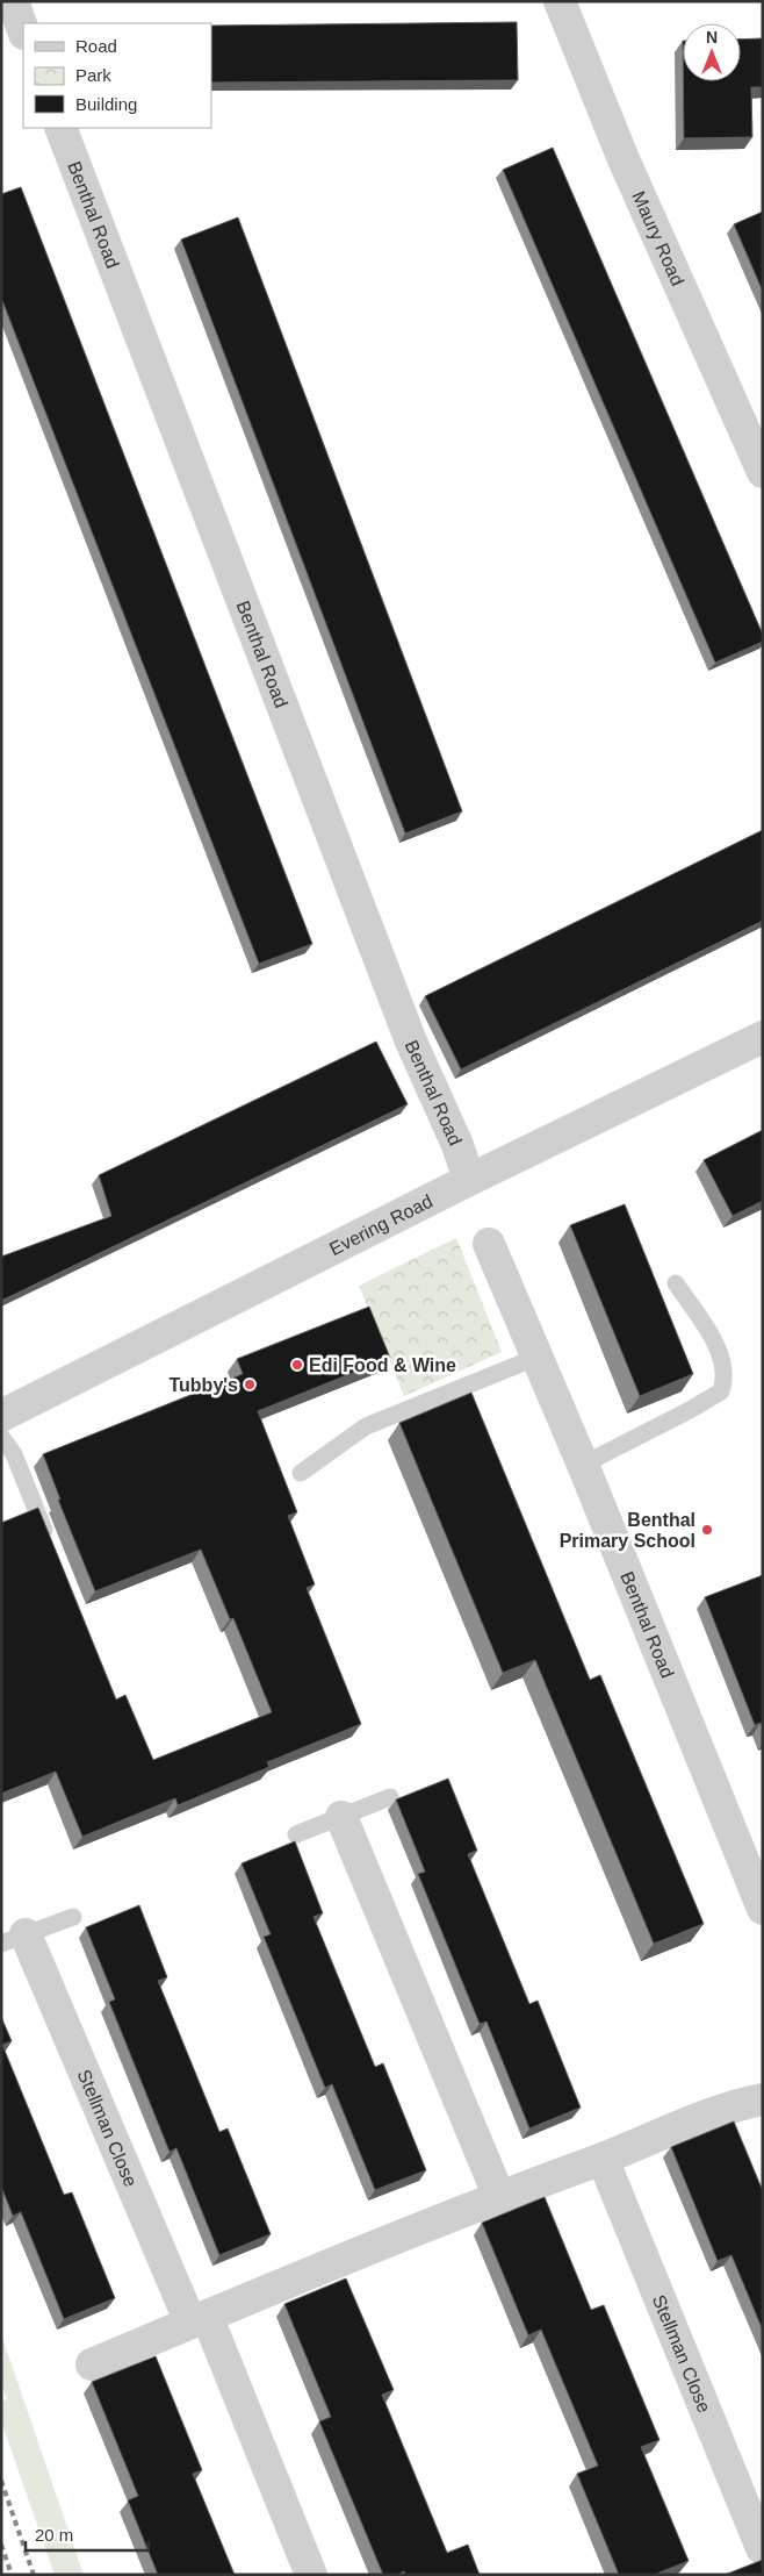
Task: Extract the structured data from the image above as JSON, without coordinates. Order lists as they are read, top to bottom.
{
  "streets": {
    "street": [
      "Benthal Road",
      "Maury Road",
      "Evering Road",
      "Stellman Close"
    ]
  },
  "crossings": [
    ["Benthal Road", "Evering Road"]
  ],
  "places": ["Edi Food & Wine", "Tubby's", "Benthal Primary School"],
  "legend": ["Road", "Park", "Building"],
  "scale_bar": "20 m",
  "north": "top"
}
